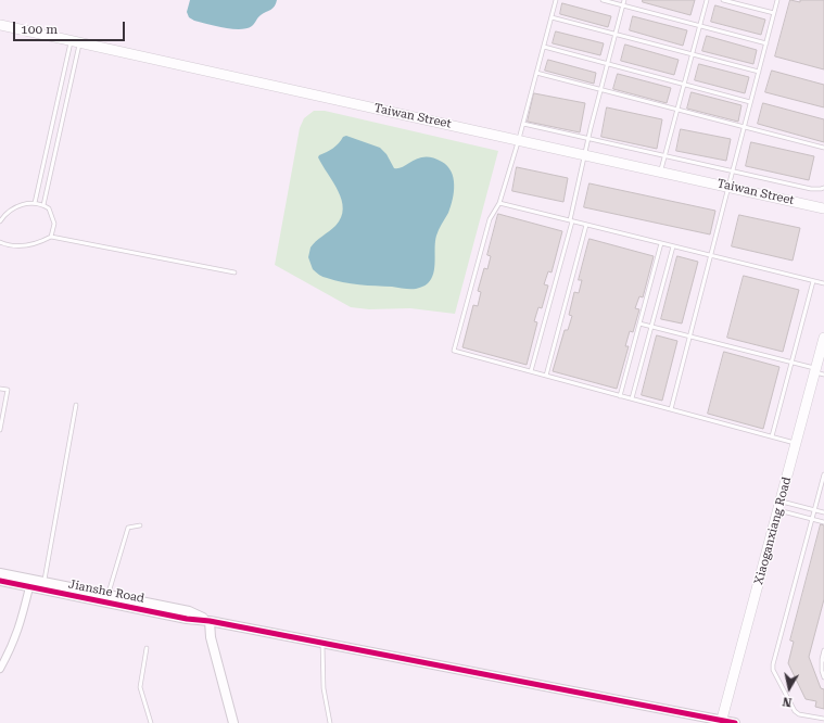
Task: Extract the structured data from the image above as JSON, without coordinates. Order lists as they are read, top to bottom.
{
  "streets": {
    "main road": ["Taiwan Street", "Xiaoganxiang Road"],
    "street": ["Jianshe Road"]
  },
  "scale_bar": "100 m",
  "north": "bottom"
}
